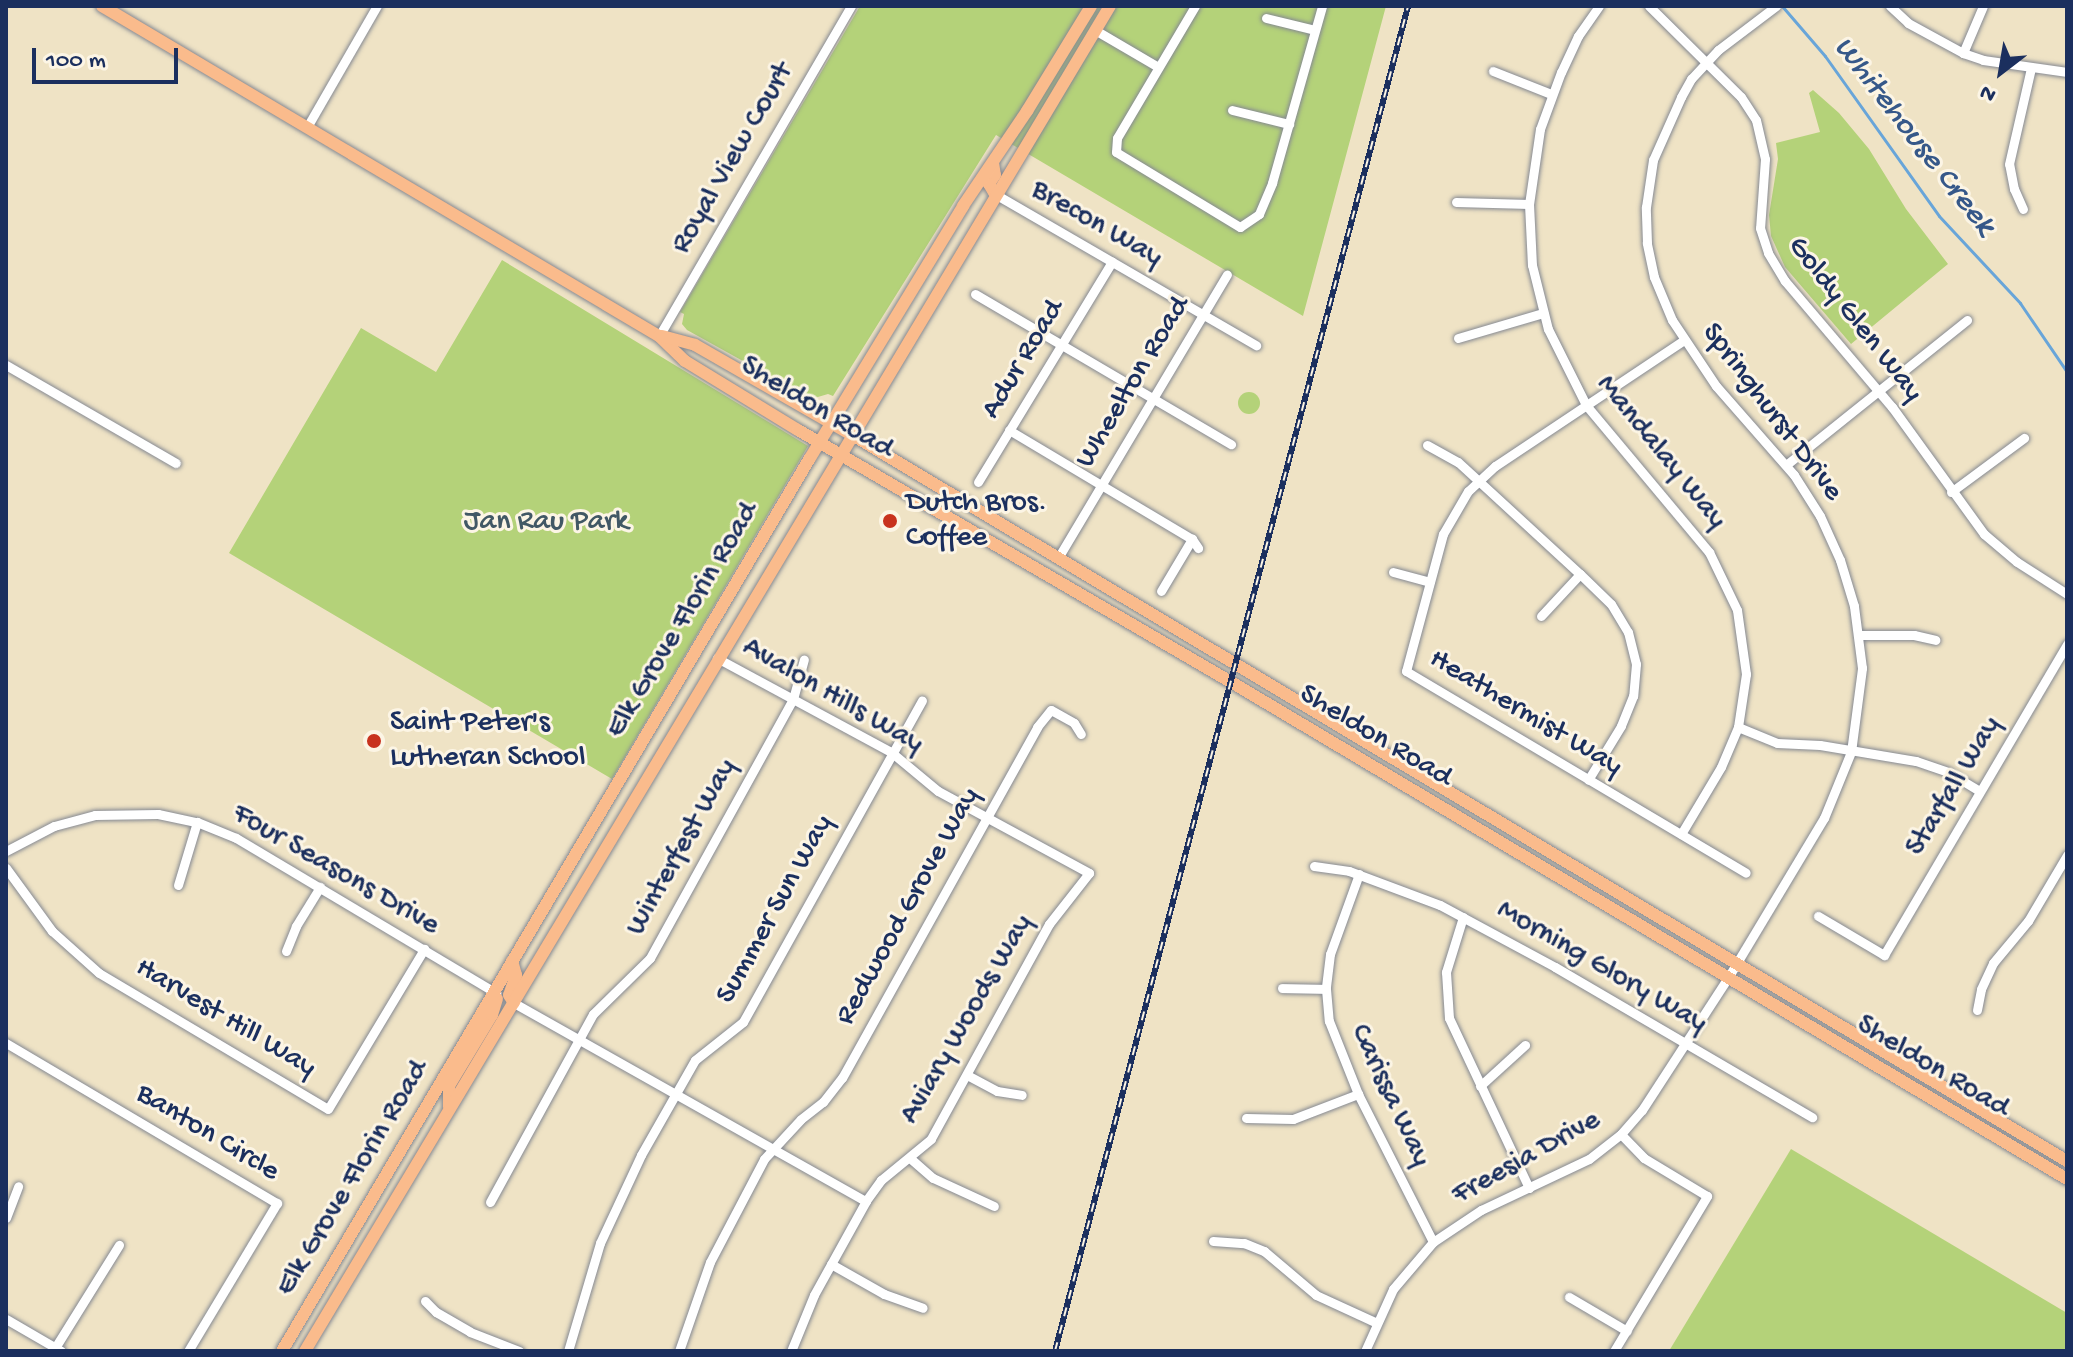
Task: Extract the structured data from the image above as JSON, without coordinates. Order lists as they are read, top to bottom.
{
  "streets": {
    "main road": ["Sheldon Road", "Elk Grove Florin Road"],
    "street": [
      "Royal View Court",
      "Brecon Way",
      "Goldy Glen Way",
      "Adur Road",
      "Wheelton Road",
      "Springhurst Drive",
      "Mandalay Way",
      "Avalon Hills Way",
      "Heathermist Way",
      "Starfall Way",
      "Winterfest Way",
      "Four Seasons Drive",
      "Redwood Grove Way",
      "Summer Sun Way",
      "Morning Glory Way",
      "Harvest Hill Way",
      "Aviary Woods Way",
      "Carissa Way",
      "Banton Circle",
      "Freesia Drive"
    ]
  },
  "crossings": [
    ["Royal View Court", "Sheldon Road"],
    ["Brecon Way", "Adur Road"],
    ["Brecon Way", "Wheelton Road"],
    ["Brecon Way", "Elk Grove Florin Road"],
    ["Goldy Glen Way", "Springhurst Drive"],
    ["Wheelton Road", "Sheldon Road"],
    ["Sheldon Road", "Springhurst Drive"],
    ["Sheldon Road", "Elk Grove Florin Road"],
    ["Sheldon Road", "Freesia Drive"],
    ["Springhurst Drive", "Heathermist Way"],
    ["Springhurst Drive", "Freesia Drive"],
    ["Mandalay Way", "Heathermist Way"],
    ["Elk Grove Florin Road", "Avalon Hills Way"],
    ["Elk Grove Florin Road", "Four Seasons Drive"],
    ["Avalon Hills Way", "Winterfest Way"],
    ["Avalon Hills Way", "Redwood Grove Way"],
    ["Avalon Hills Way", "Summer Sun Way"],
    ["Avalon Hills Way", "Aviary Woods Way"],
    ["Four Seasons Drive", "Harvest Hill Way"],
    ["Morning Glory Way", "Carissa Way"],
    ["Morning Glory Way", "Freesia Drive"],
    ["Carissa Way", "Freesia Drive"]
  ],
  "water": ["Whitehouse Creek"],
  "parks": ["Jan Rau Park"],
  "places": ["Dutch Bros. Coffee", "Saint Peter's Lutheran School"],
  "scale_bar": "100 m",
  "north": "bottom left"
}
